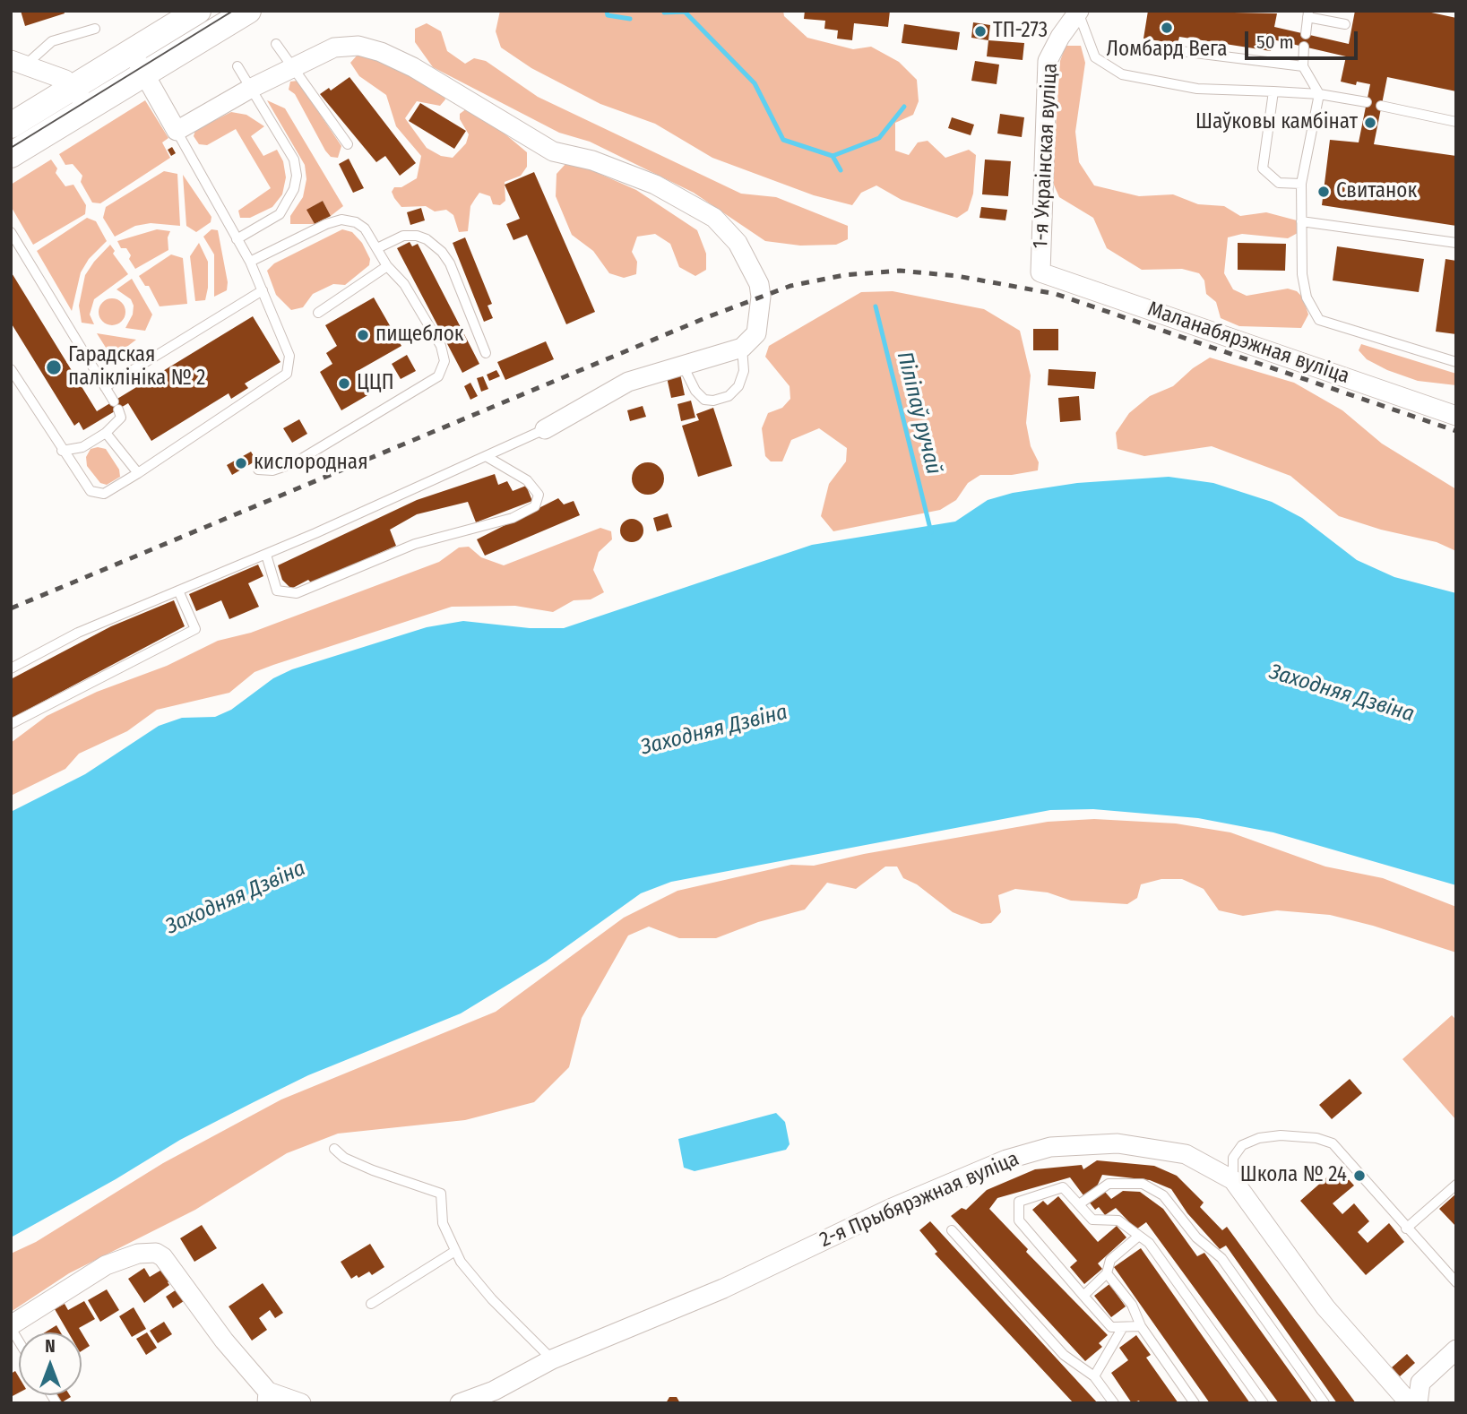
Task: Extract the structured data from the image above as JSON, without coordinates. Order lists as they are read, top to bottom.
{
  "streets": {
    "street": ["1-я Украінская вуліца", "Маланабярэжная вуліца", "2-я Прыбярэжная вуліца"]
  },
  "crossings": [
    ["1-я Украінская вуліца", "Маланабярэжная вуліца"]
  ],
  "water": ["Піліпаў ручай", "Заходняя Дзвіна"],
  "places": [
    "Ломбард Вега",
    "ТП-273",
    "Шаўковы камбінат",
    "Свитанок",
    "пищеблок",
    "Гарадская паліклініка № 2",
    "ЦЦП",
    "кислородная",
    "Школа № 24"
  ],
  "scale_bar": "50 m",
  "north": "top"
}
